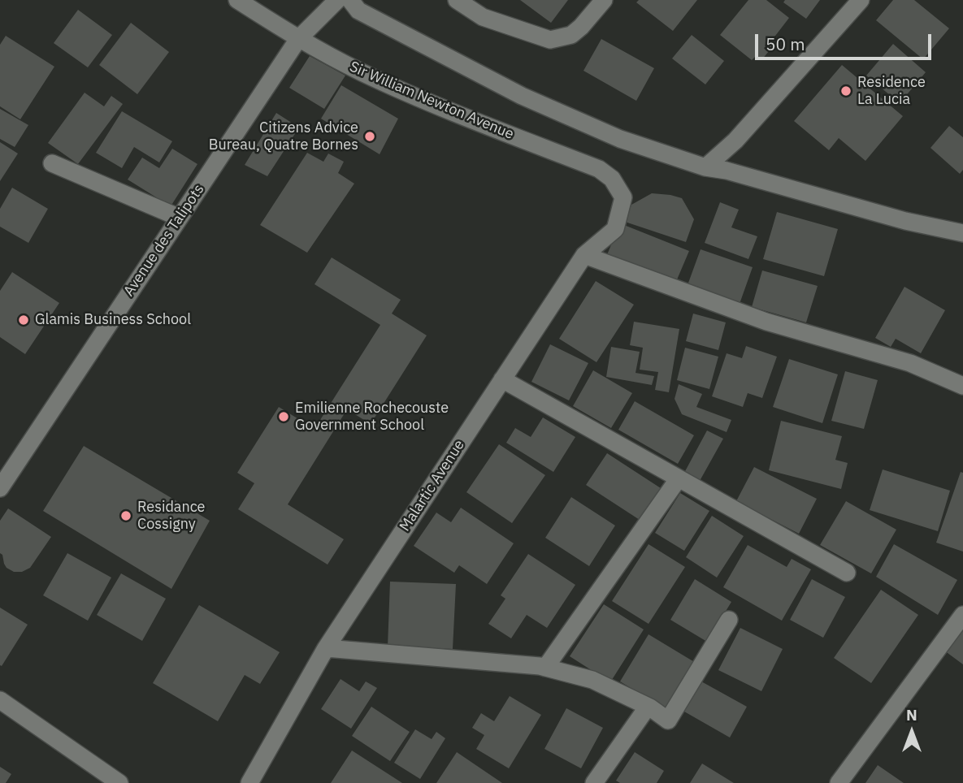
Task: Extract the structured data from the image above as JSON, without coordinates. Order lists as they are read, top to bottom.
{
  "streets": {
    "street": ["Sir William Newton Avenue", "Avenue des Talipots", "Malartic Avenue"]
  },
  "crossings": [
    ["Sir William Newton Avenue", "Avenue des Talipots"],
    ["Sir William Newton Avenue", "Malartic Avenue"]
  ],
  "places": [
    "Residence La Lucia",
    "Citizens Advice Bureau, Quatre Bornes",
    "Glamis Business School",
    "Emilienne Rochecouste Government School",
    "Residance Cossigny"
  ],
  "scale_bar": "50 m",
  "north": "top"
}
